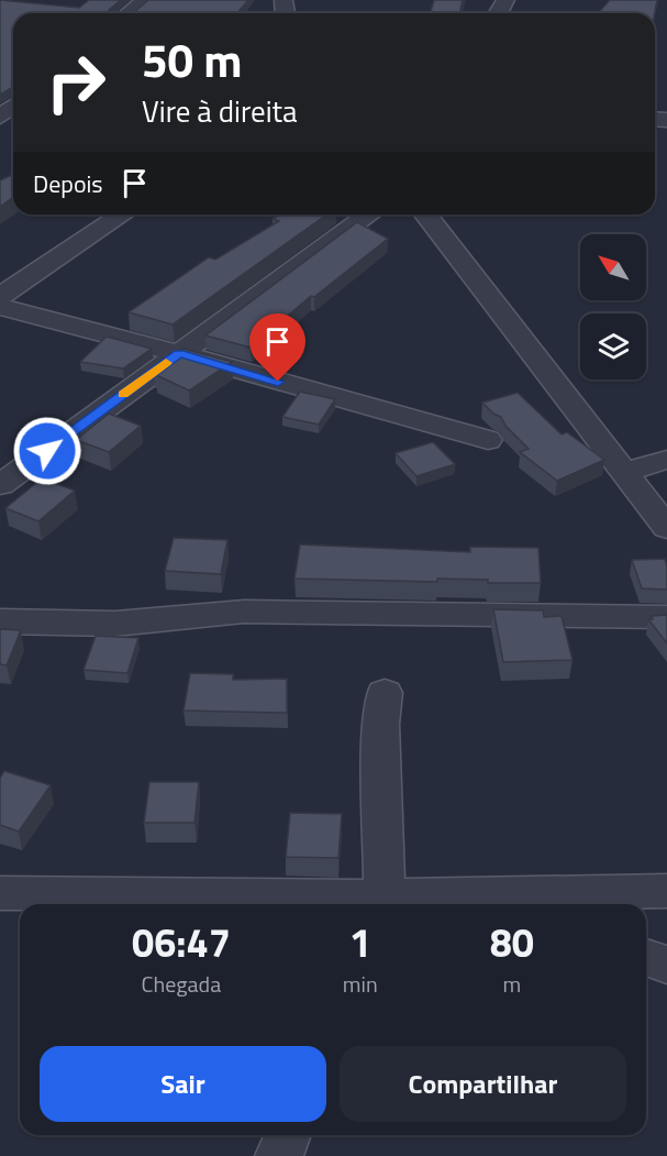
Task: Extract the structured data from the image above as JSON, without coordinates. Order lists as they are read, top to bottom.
{
  "north": "top left",
  "page": {
    "turn": ["50 m", "Vire à direita"],
    "then": "Depois",
    "eta": [
      "06:47",
      "Chegada",
      "1",
      "min",
      "80",
      "m"
    ],
    "buttons": ["Sair", "Compartilhar"]
  }
}
